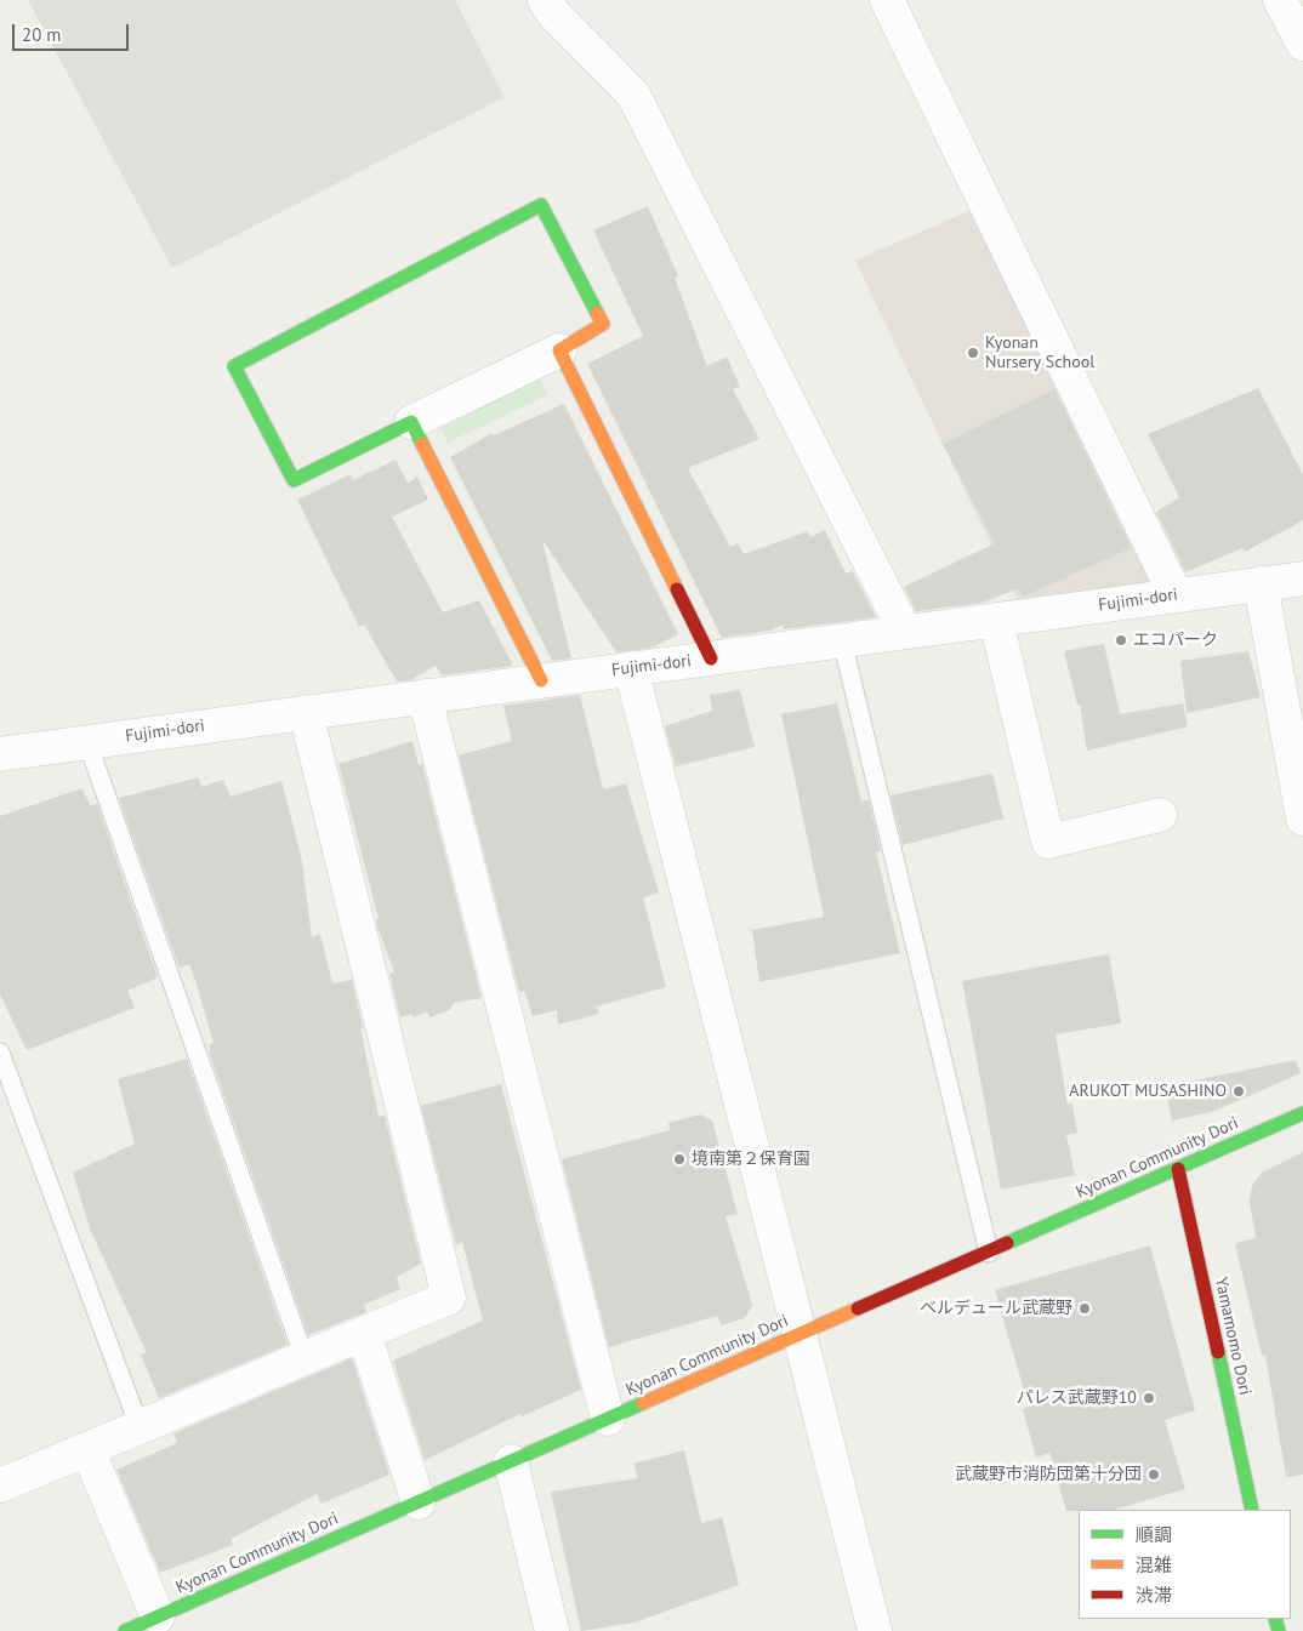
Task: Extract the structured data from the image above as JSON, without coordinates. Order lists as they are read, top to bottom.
{
  "streets": {
    "street": ["Fujimi-dori", "Kyonan Community Dori", "Yamamomo Dori"]
  },
  "crossings": [
    ["Kyonan Community Dori", "Yamamomo Dori"]
  ],
  "places": [
    "Kyonan Nursery School",
    "エコパーク",
    "ARUKOT MUSASHINO",
    "境南第２保育園",
    "ベルデュール武蔵野",
    "パレス武蔵野10",
    "武蔵野市消防団第十分団"
  ],
  "legend": ["順調", "混雑", "渋滞"],
  "scale_bar": "20 m"
}
